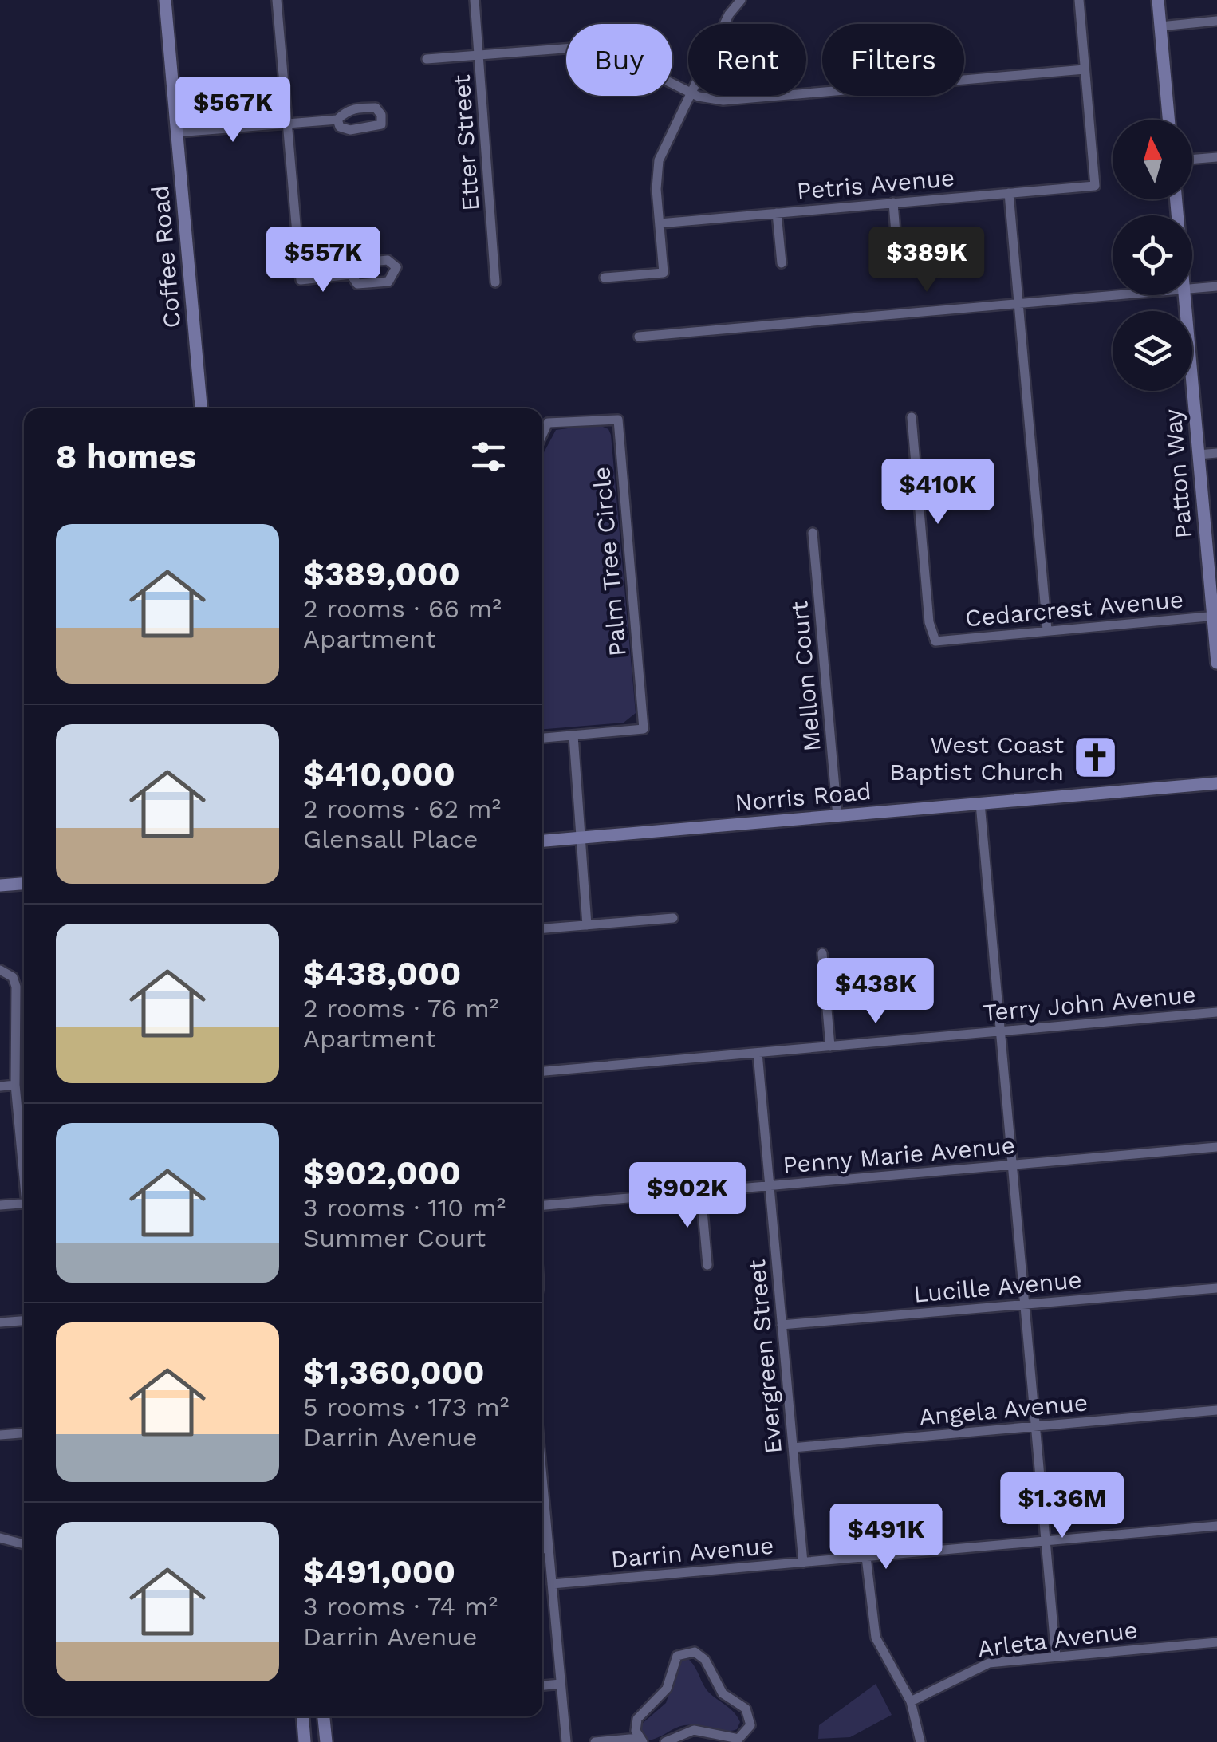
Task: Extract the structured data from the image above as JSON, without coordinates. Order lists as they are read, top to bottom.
{
  "streets": {
    "street": [
      "Etter Street",
      "Petris Avenue",
      "Coffee Road",
      "Patton Way",
      "Palm Tree Circle",
      "Cedarcrest Avenue",
      "Mellon Court",
      "Norris Road",
      "Terry John Avenue",
      "Penny Marie Avenue",
      "Lucille Avenue",
      "Evergreen Street",
      "Angela Avenue",
      "Darrin Avenue",
      "Arleta Avenue"
    ]
  },
  "crossings": [
    ["Patton Way", "Cedarcrest Avenue"],
    ["Mellon Court", "Norris Road"],
    ["Terry John Avenue", "Evergreen Street"],
    ["Penny Marie Avenue", "Evergreen Street"],
    ["Lucille Avenue", "Evergreen Street"],
    ["Evergreen Street", "Angela Avenue"],
    ["Evergreen Street", "Darrin Avenue"]
  ],
  "places": {
    "church": ["West Coast Baptist Church"]
  },
  "north": "top",
  "page": {
    "chip": ["Buy", "Rent", "Filters"],
    "price": [
      "$567K",
      "$557K",
      "$389K",
      "$410K",
      "$438K",
      "$902K",
      "$1.36M",
      "$491K"
    ],
    "heading": "8 homes",
    "list": [
      {
        "name": "$389,000",
        "note": "2 rooms · 66 m² · Apartment"
      },
      {
        "name": "$410,000",
        "note": "2 rooms · 62 m² · Glensall Place"
      },
      {
        "name": "$438,000",
        "note": "2 rooms · 76 m² · Apartment"
      },
      {
        "name": "$902,000",
        "note": "3 rooms · 110 m² · Summer Court"
      },
      {
        "name": "$1,360,000",
        "note": "5 rooms · 173 m² · Darrin Avenue"
      },
      {
        "name": "$491,000",
        "note": "3 rooms · 74 m² · Darrin Avenue"
      }
    ]
  }
}
